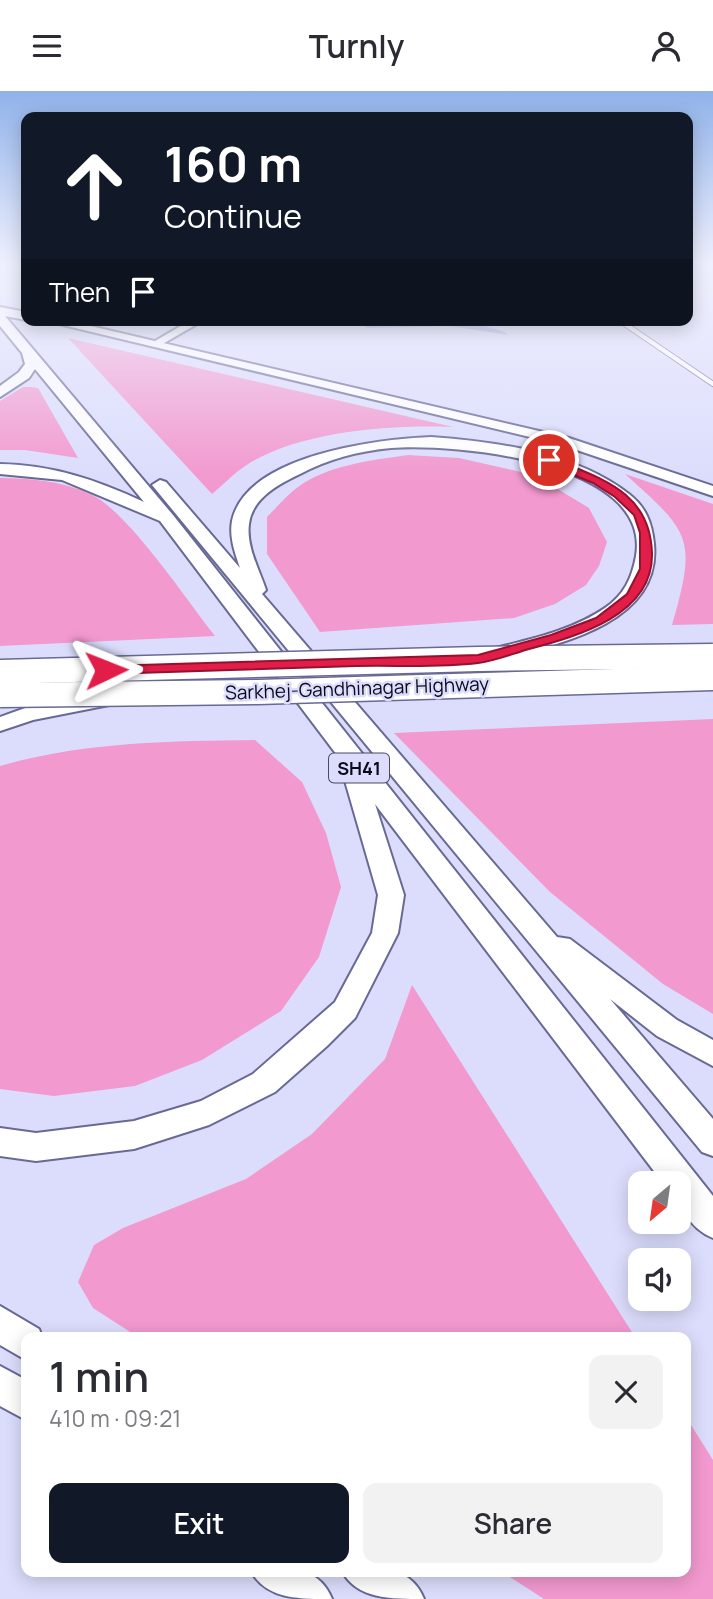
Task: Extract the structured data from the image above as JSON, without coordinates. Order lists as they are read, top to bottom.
{
  "streets": {
    "highway": ["Sarkhej-Gandhinagar Highway"],
    "main road": ["SH41"]
  },
  "north": "bottom left",
  "page": {
    "header": "Turnly",
    "turn": ["160 m", "Continue"],
    "then": "Then",
    "heading": ["1 min", "410 m · 09:21"],
    "buttons": ["Exit", "Share"]
  }
}
